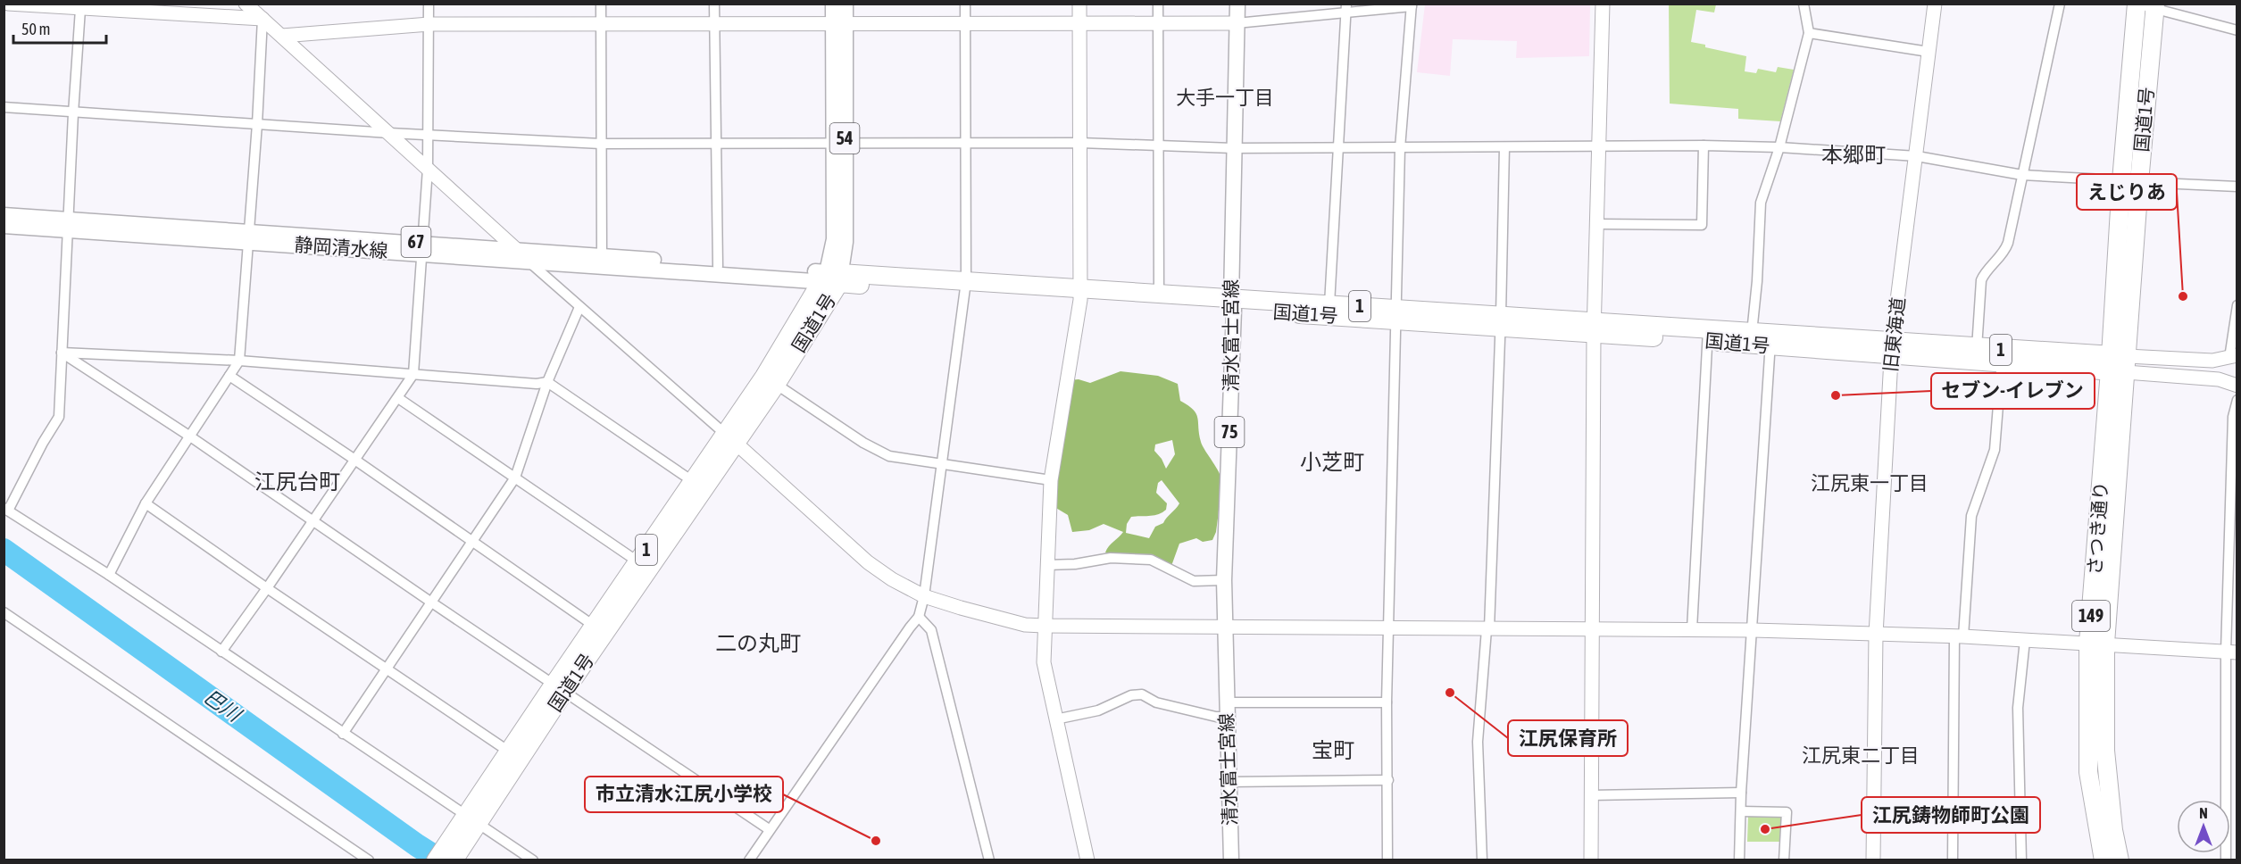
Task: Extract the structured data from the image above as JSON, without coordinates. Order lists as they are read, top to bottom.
{
  "streets": {
    "highway": [
      "国道1号",
      "1",
      "さつき通り",
      "149"
    ],
    "main road": [
      "54",
      "67",
      "静岡清水線",
      "清水富士宮線",
      "75"
    ],
    "street": ["旧東海道"]
  },
  "crossings": [
    ["国道1号", "54"],
    ["国道1号", "静岡清水線"],
    ["国道1号", "旧東海道"],
    ["国道1号", "清水富士宮線"],
    ["国道1号", "さつき通り"],
    ["54", "静岡清水線"]
  ],
  "districts": [
    "大手一丁目",
    "本郷町",
    "小芝町",
    "江尻台町",
    "江尻東一丁目",
    "二の丸町",
    "宝町",
    "江尻東二丁目"
  ],
  "water": ["巴川"],
  "places": [
    "えじりあ",
    "セブン-イレブン",
    "江尻保育所",
    "江尻鋳物師町公園",
    "市立清水江尻小学校"
  ],
  "scale_bar": "50 m",
  "north": "top"
}
